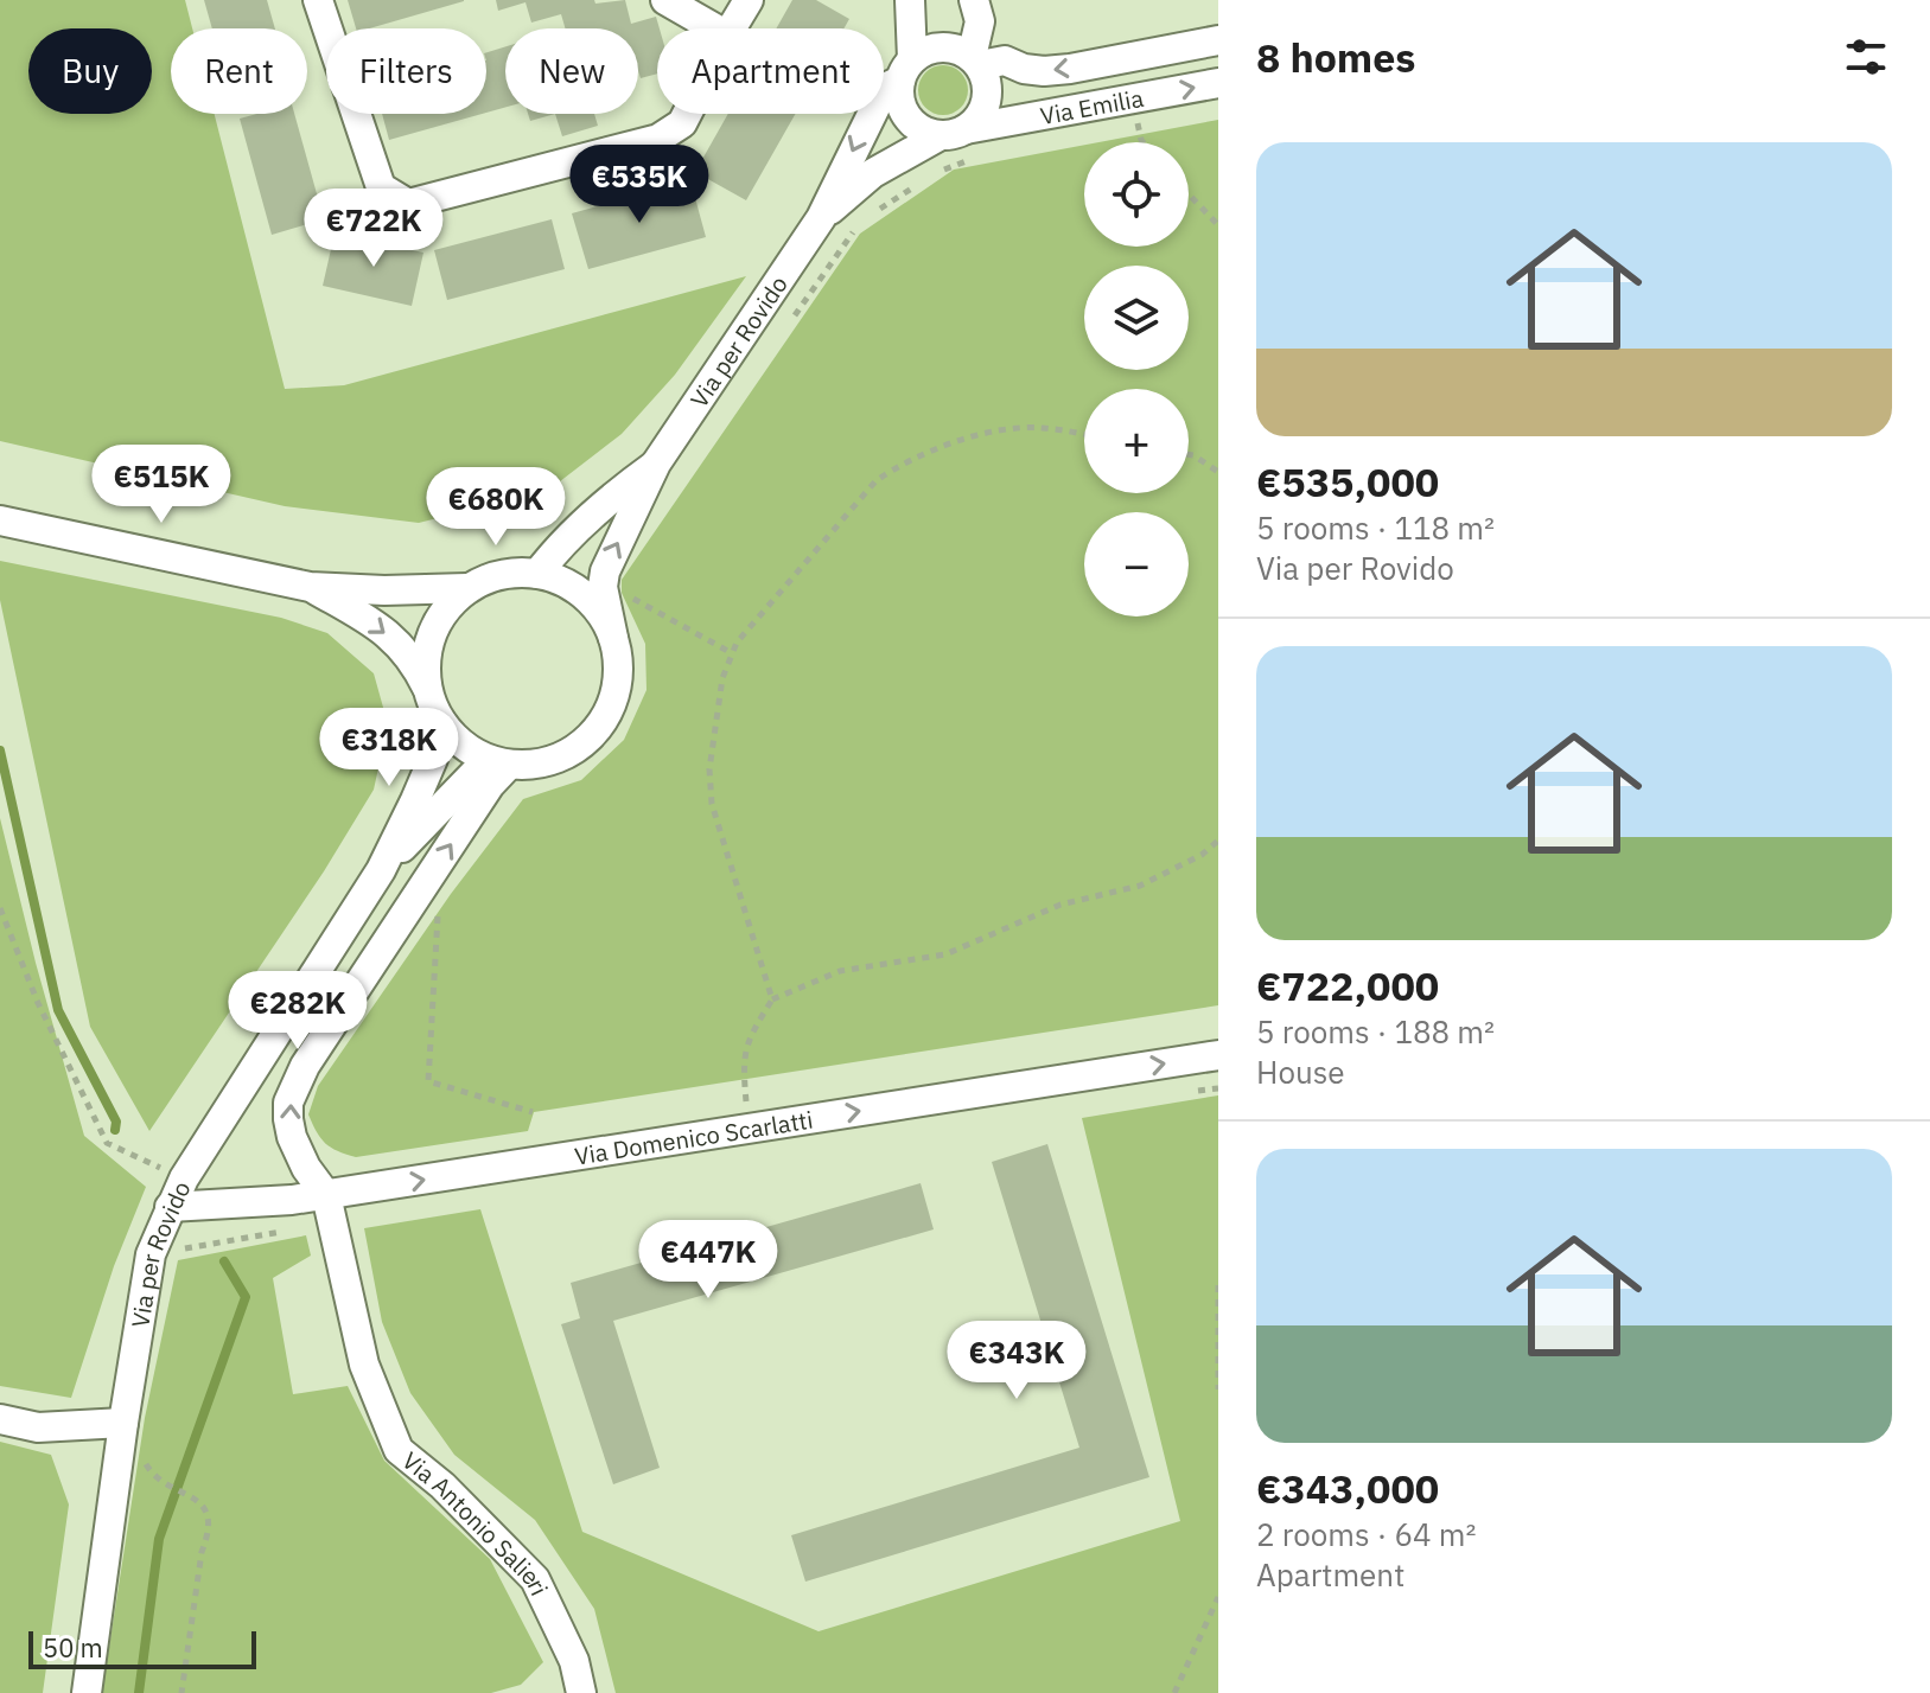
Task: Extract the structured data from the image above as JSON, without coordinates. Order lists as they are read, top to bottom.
{
  "streets": {
    "street": [
      "Via Emilia",
      "Via per Rovido",
      "Via Domenico Scarlatti",
      "Via Antonio Salieri"
    ]
  },
  "crossings": [
    ["Via Emilia", "Via per Rovido"],
    ["Via per Rovido", "Via Domenico Scarlatti"],
    ["Via Domenico Scarlatti", "Via Antonio Salieri"]
  ],
  "one_way": ["Via Domenico Scarlatti"],
  "scale_bar": "50 m",
  "page": {
    "heading": "8 homes",
    "chip": [
      "Buy",
      "Rent",
      "Filters",
      "New",
      "Apartment"
    ],
    "list": [
      {
        "name": "€535,000",
        "note": "5 rooms · 118 m² · Via per Rovido"
      },
      {
        "name": "€722,000",
        "note": "5 rooms · 188 m² · House"
      },
      {
        "name": "€343,000",
        "note": "2 rooms · 64 m² · Apartment"
      }
    ],
    "map_buttons": ["+", "−"],
    "price": [
      "€535K",
      "€722K",
      "€515K",
      "€680K",
      "€318K",
      "€282K",
      "€447K",
      "€343K"
    ],
    "scale": "50 m"
  }
}
